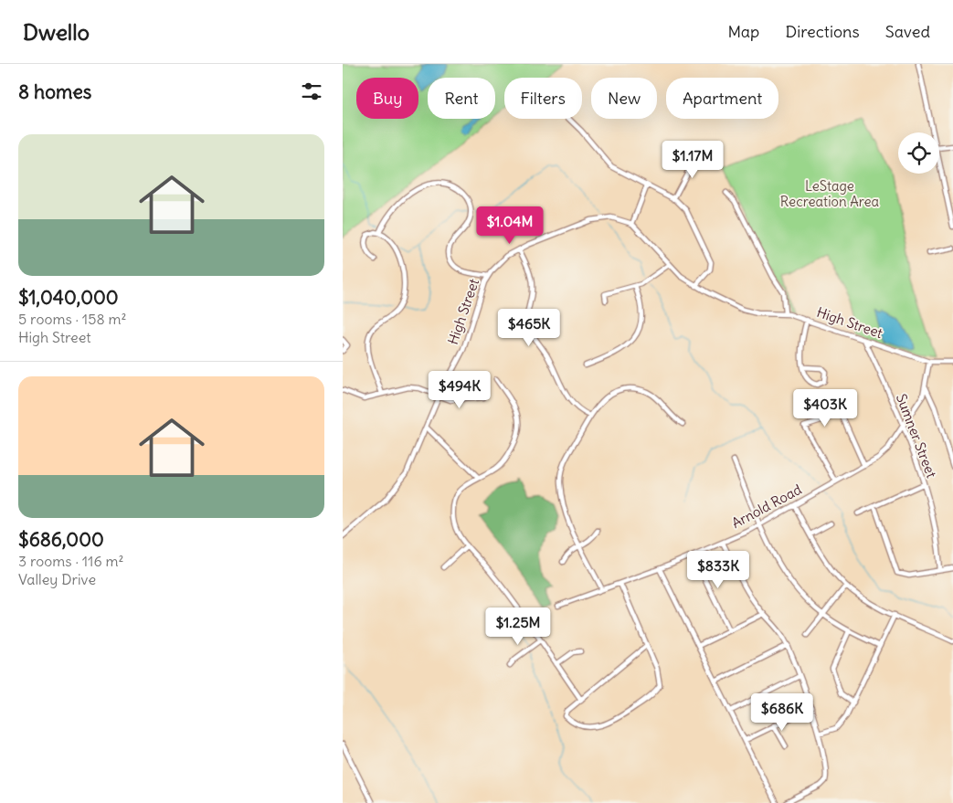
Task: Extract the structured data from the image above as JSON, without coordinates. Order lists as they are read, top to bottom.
{
  "streets": {
    "street": ["High Street", "Sumner Street", "Arnold Road"]
  },
  "crossings": [
    ["High Street", "Sumner Street"],
    ["High Street", "Arnold Road"],
    ["Sumner Street", "Arnold Road"]
  ],
  "parks": ["LeStage Recreation Area"],
  "page": {
    "header": "Dwello",
    "nav": ["Map", "Directions", "Saved"],
    "heading": "8 homes",
    "chip": [
      "Buy",
      "Rent",
      "Filters",
      "New",
      "Apartment"
    ],
    "list": [
      {
        "name": "$1,040,000",
        "note": "5 rooms · 158 m² · High Street"
      },
      {
        "name": "$686,000",
        "note": "3 rooms · 116 m² · Valley Drive"
      }
    ],
    "price": [
      "$1.17M",
      "$1.04M",
      "$465K",
      "$494K",
      "$403K",
      "$833K",
      "$1.25M",
      "$686K"
    ]
  }
}
